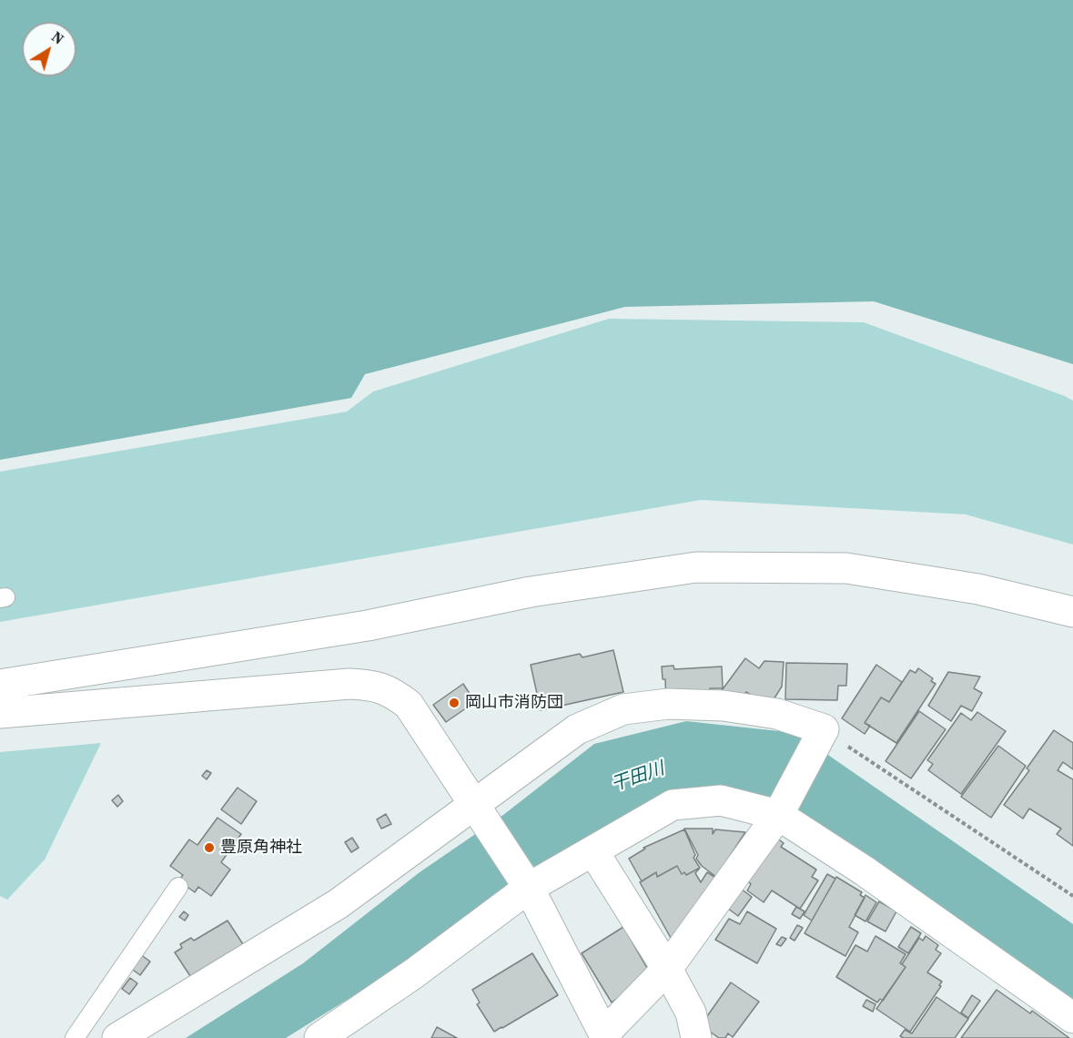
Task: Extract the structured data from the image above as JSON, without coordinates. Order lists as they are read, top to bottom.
{
  "water": ["干田川"],
  "places": ["岡山市消防団", "豊原角神社"],
  "north": "top right"
}
